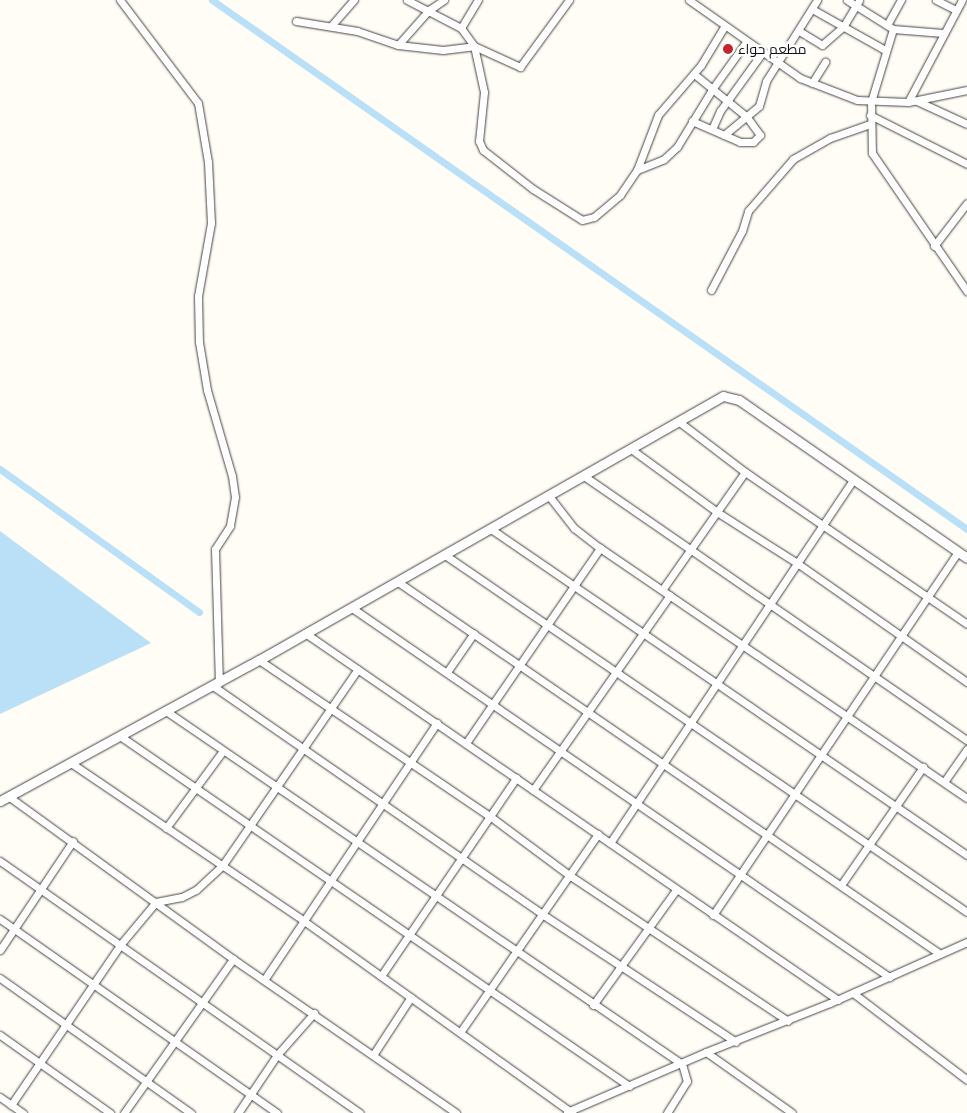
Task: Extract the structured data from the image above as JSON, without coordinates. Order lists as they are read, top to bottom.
{
  "places": ["مطعم حواء"]
}
